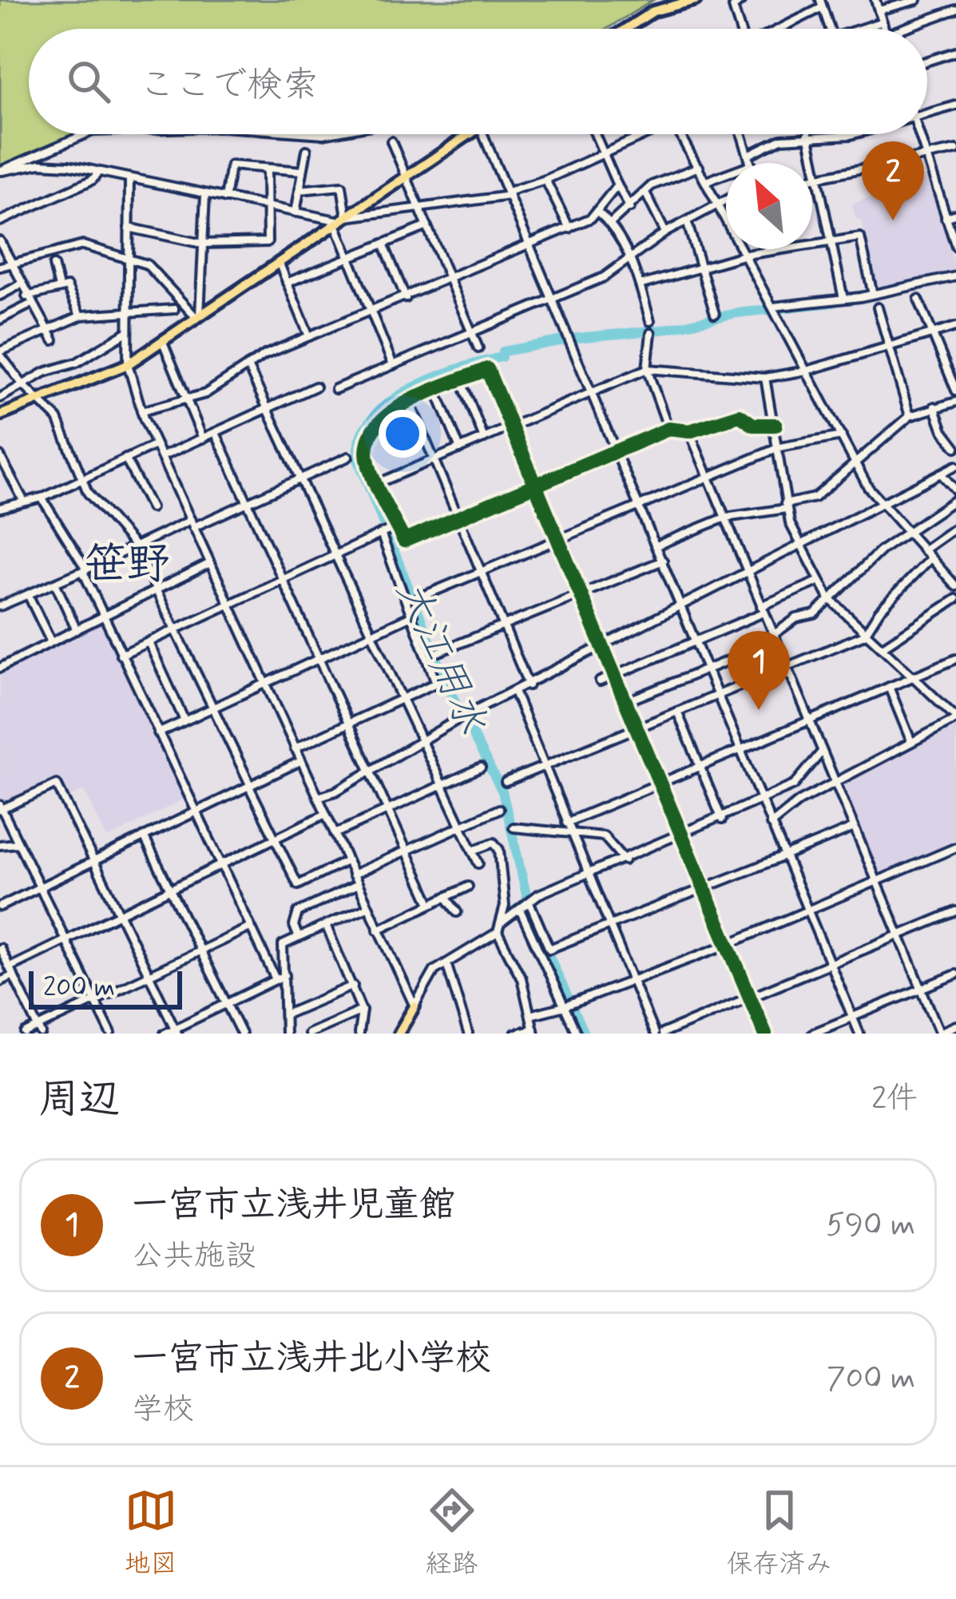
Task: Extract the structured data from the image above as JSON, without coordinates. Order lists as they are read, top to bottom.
{
  "districts": ["笹野"],
  "water": ["大江用水"],
  "scale_bar": "200 m",
  "north": "top left",
  "page": {
    "search": "ここで検索",
    "pins": ["2", "1"],
    "scale": "200 m",
    "heading": ["周辺", "2件"],
    "list": [
      {
        "mark": "1",
        "name": "一宮市立浅井児童館",
        "note": "公共施設",
        "value": "590 m"
      },
      {
        "mark": "2",
        "name": "一宮市立浅井北小学校",
        "note": "学校",
        "value": "700 m"
      }
    ],
    "nav": ["地図", "経路", "保存済み"]
  }
}
